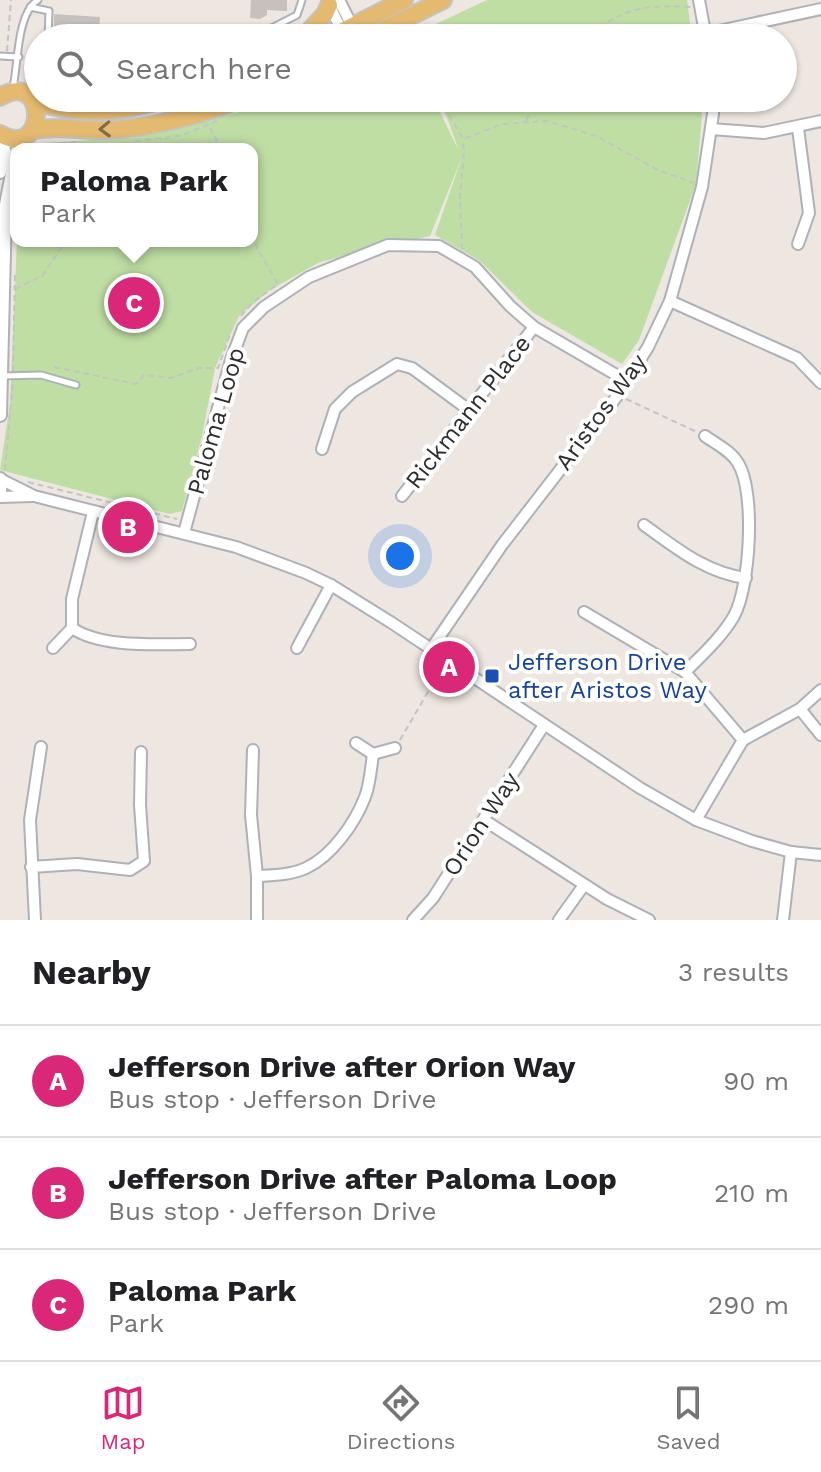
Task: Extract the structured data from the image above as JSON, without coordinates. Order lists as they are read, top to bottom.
{
  "streets": {
    "street": [
      "Rickmann Place",
      "Aristos Way",
      "Paloma Loop",
      "Orion Way"
    ]
  },
  "crossings": [
    ["Rickmann Place", "Paloma Loop"],
    ["Aristos Way", "Paloma Loop"]
  ],
  "places": {
    "transit": ["Jefferson Drive after Aristos Way"]
  },
  "page": {
    "search": "Search here",
    "popup": ["Paloma Park", "Park"],
    "pins": ["C", "B", "A"],
    "heading": ["Nearby", "3 results"],
    "list": [
      {
        "mark": "A",
        "name": "Jefferson Drive after Orion Way",
        "note": "Bus stop · Jefferson Drive",
        "value": "90 m"
      },
      {
        "mark": "B",
        "name": "Jefferson Drive after Paloma Loop",
        "note": "Bus stop · Jefferson Drive",
        "value": "210 m"
      },
      {
        "mark": "C",
        "name": "Paloma Park",
        "note": "Park",
        "value": "290 m"
      }
    ],
    "nav": ["Map", "Directions", "Saved"]
  }
}
